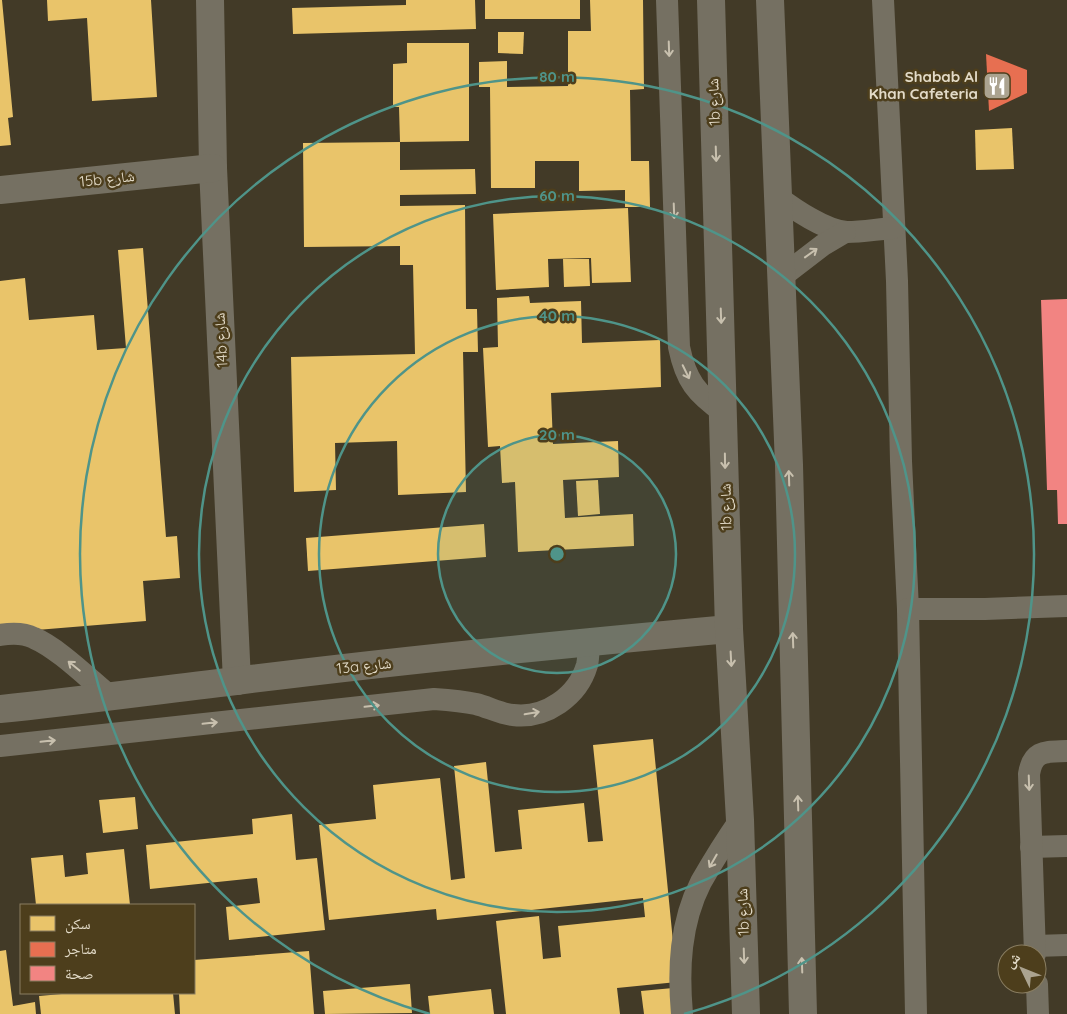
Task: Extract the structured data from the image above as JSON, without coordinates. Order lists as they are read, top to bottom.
{
  "streets": {
    "street": [
      "1b شارع",
      "15b شارع",
      "14b شارع",
      "13a شارع"
    ]
  },
  "crossings": [
    ["1b شارع", "13a شارع"],
    ["15b شارع", "14b شارع"],
    ["14b شارع", "13a شارع"]
  ],
  "places": {
    "restaurant": ["Shabab Al Khan Cafeteria"]
  },
  "legend": ["سكن", "متاجر", "صحة"],
  "north": "top left",
  "rings": [
    "80 m",
    "60 m",
    "40 m",
    "20 m"
  ]
}
